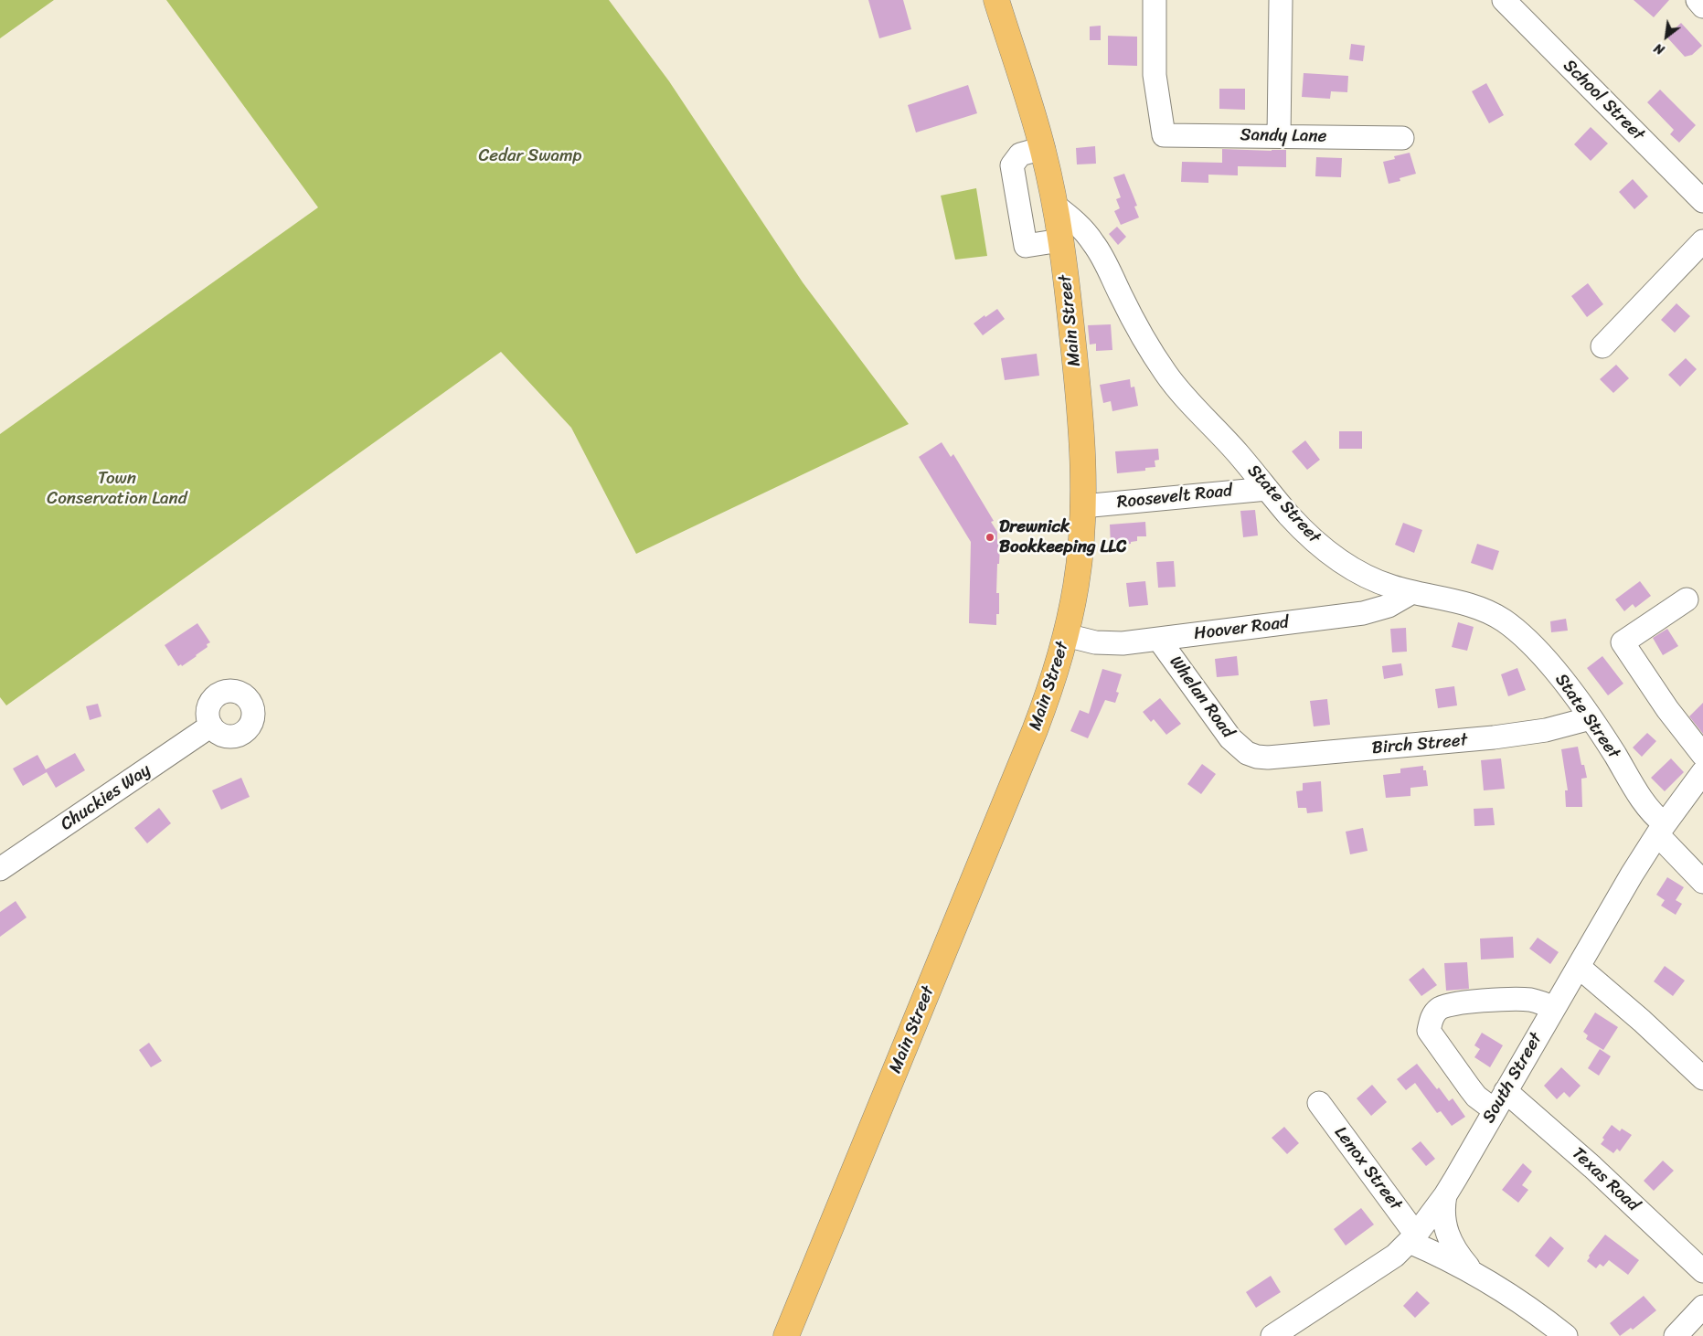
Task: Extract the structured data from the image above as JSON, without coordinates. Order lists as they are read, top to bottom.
{
  "streets": {
    "main road": ["Main Street"],
    "street": [
      "School Street",
      "Sandy Lane",
      "Roosevelt Road",
      "State Street",
      "Hoover Road",
      "Whelan Road",
      "Birch Street",
      "Chuckies Way",
      "South Street",
      "Lenox Street",
      "Texas Road"
    ]
  },
  "crossings": [
    ["Main Street", "Roosevelt Road"],
    ["Main Street", "State Street"],
    ["Main Street", "Hoover Road"],
    ["Roosevelt Road", "State Street"],
    ["State Street", "Hoover Road"],
    ["State Street", "Birch Street"],
    ["State Street", "South Street"],
    ["Hoover Road", "Whelan Road"],
    ["Whelan Road", "Birch Street"],
    ["South Street", "Lenox Street"],
    ["South Street", "Texas Road"]
  ],
  "parks": ["Cedar Swamp", "Town Conservation Land"],
  "places": ["Drewnick Bookkeeping LLC"],
  "north": "bottom left"
}
